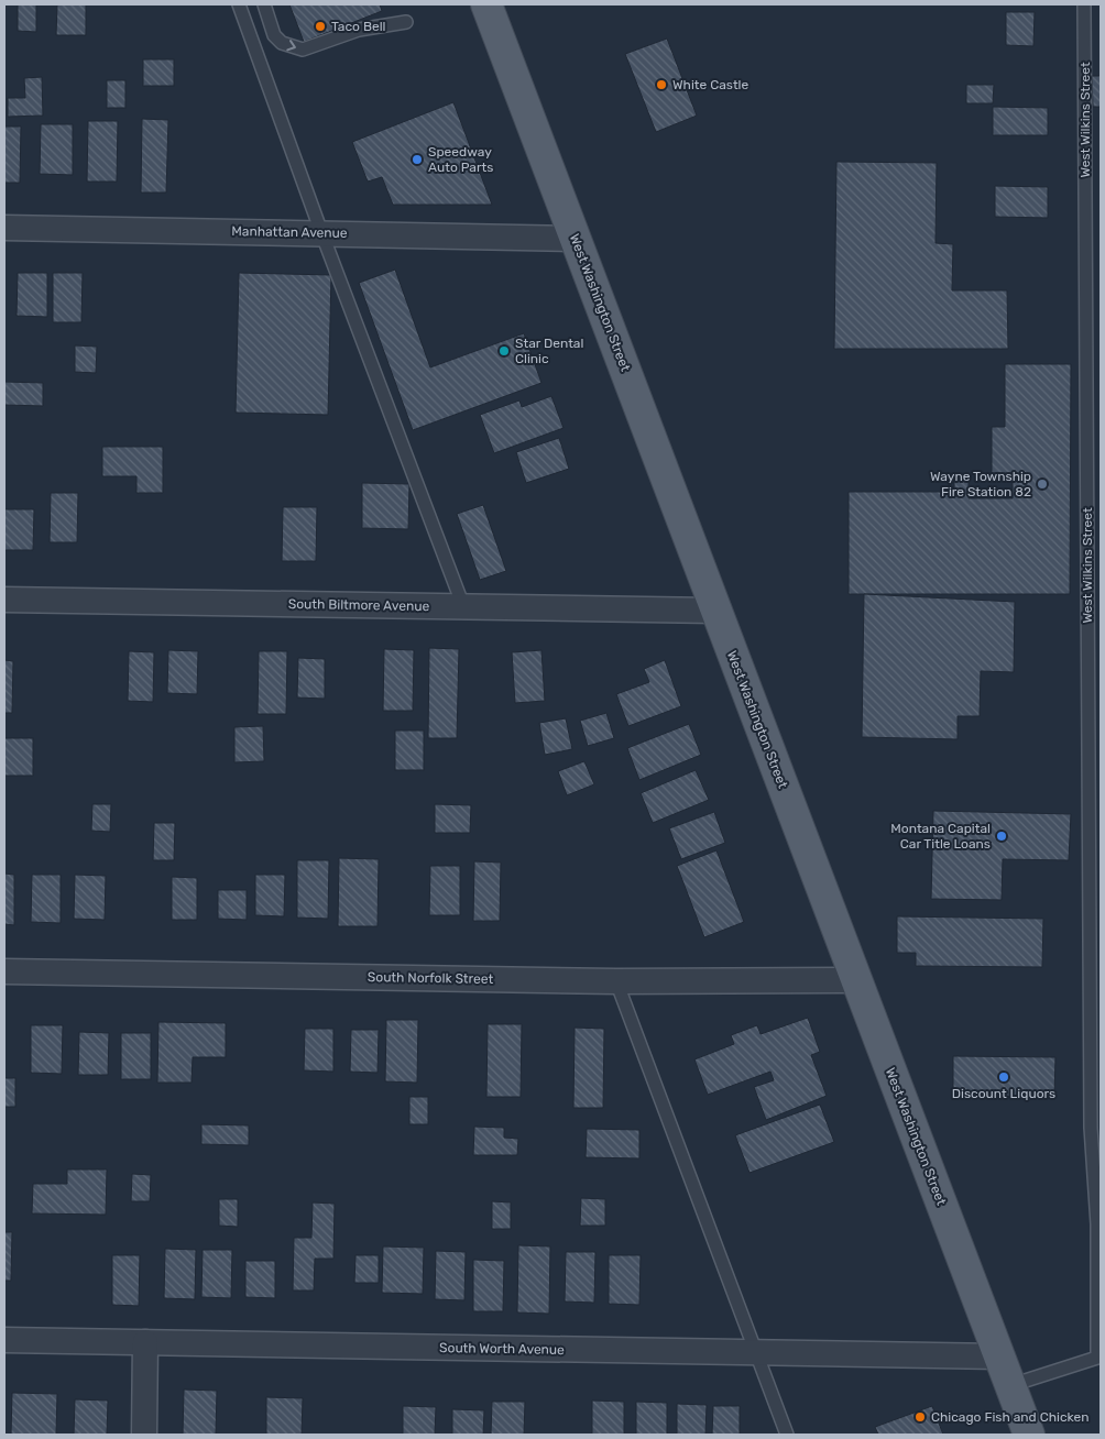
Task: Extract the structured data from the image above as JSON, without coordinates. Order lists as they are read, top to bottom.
{
  "streets": {
    "main road": ["West Washington Street"],
    "street": [
      "Manhattan Avenue",
      "South Biltmore Avenue",
      "South Norfolk Street",
      "South Worth Avenue"
    ],
    "lane": ["West Wilkins Street"]
  },
  "crossings": [
    ["West Wilkins Street", "West Washington Street"],
    ["Manhattan Avenue", "West Washington Street"],
    ["West Washington Street", "South Biltmore Avenue"],
    ["West Washington Street", "South Norfolk Street"],
    ["West Washington Street", "South Worth Avenue"]
  ],
  "places": [
    "Taco Bell",
    "White Castle",
    "Speedway Auto Parts",
    "Star Dental Clinic",
    "Wayne Township Fire Station 82",
    "Montana Capital Car Title Loans",
    "Discount Liquors",
    "Chicago Fish and Chicken"
  ]
}
